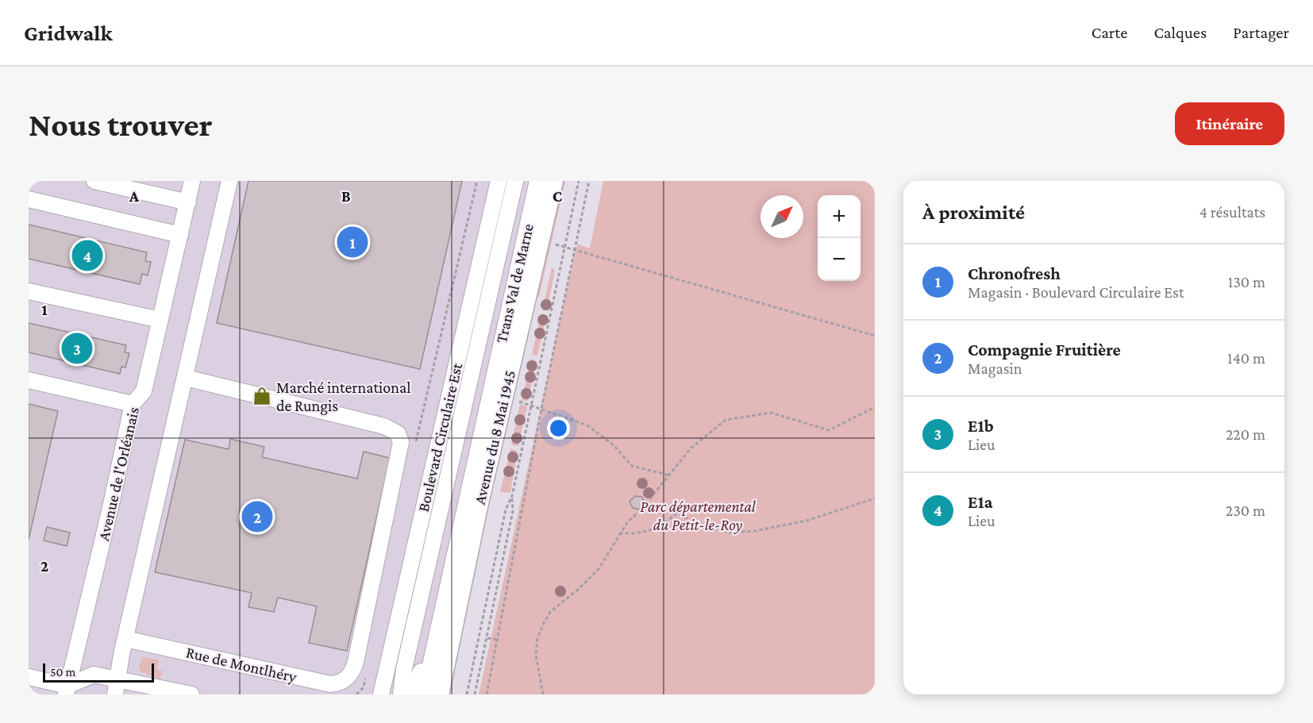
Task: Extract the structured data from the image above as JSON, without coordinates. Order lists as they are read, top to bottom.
{
  "streets": {
    "main road": ["Avenue du 8 Mai 1945"],
    "street": [
      "Trans Val de Marne",
      "Boulevard Circulaire Est",
      "Avenue de l'Orléanais",
      "Rue de Montlhéry"
    ]
  },
  "parks": ["Parc départemental du Petit-le-Roy"],
  "places": {
    "shop": ["Marché international de Rungis"]
  },
  "scale_bar": "50 m",
  "north": "top right",
  "page": {
    "header": "Gridwalk",
    "nav": ["Carte", "Calques", "Partager"],
    "buttons": "Itinéraire",
    "title": "Nous trouver",
    "heading": ["À proximité", "4 résultats"],
    "map_buttons": ["+", "−"],
    "pins": [
      "1",
      "4",
      "3",
      "2"
    ],
    "list": [
      {
        "mark": "1",
        "name": "Chronofresh",
        "note": "Magasin · Boulevard Circulaire Est",
        "value": "130 m"
      },
      {
        "mark": "2",
        "name": "Compagnie Fruitière",
        "note": "Magasin",
        "value": "140 m"
      },
      {
        "mark": "3",
        "name": "E1b",
        "note": "Lieu",
        "value": "220 m"
      },
      {
        "mark": "4",
        "name": "E1a",
        "note": "Lieu",
        "value": "230 m"
      }
    ],
    "scale": "50 m"
  },
  "grid": {
    "columns": ["A", "B", "C"],
    "rows": ["1", "2"]
  }
}
